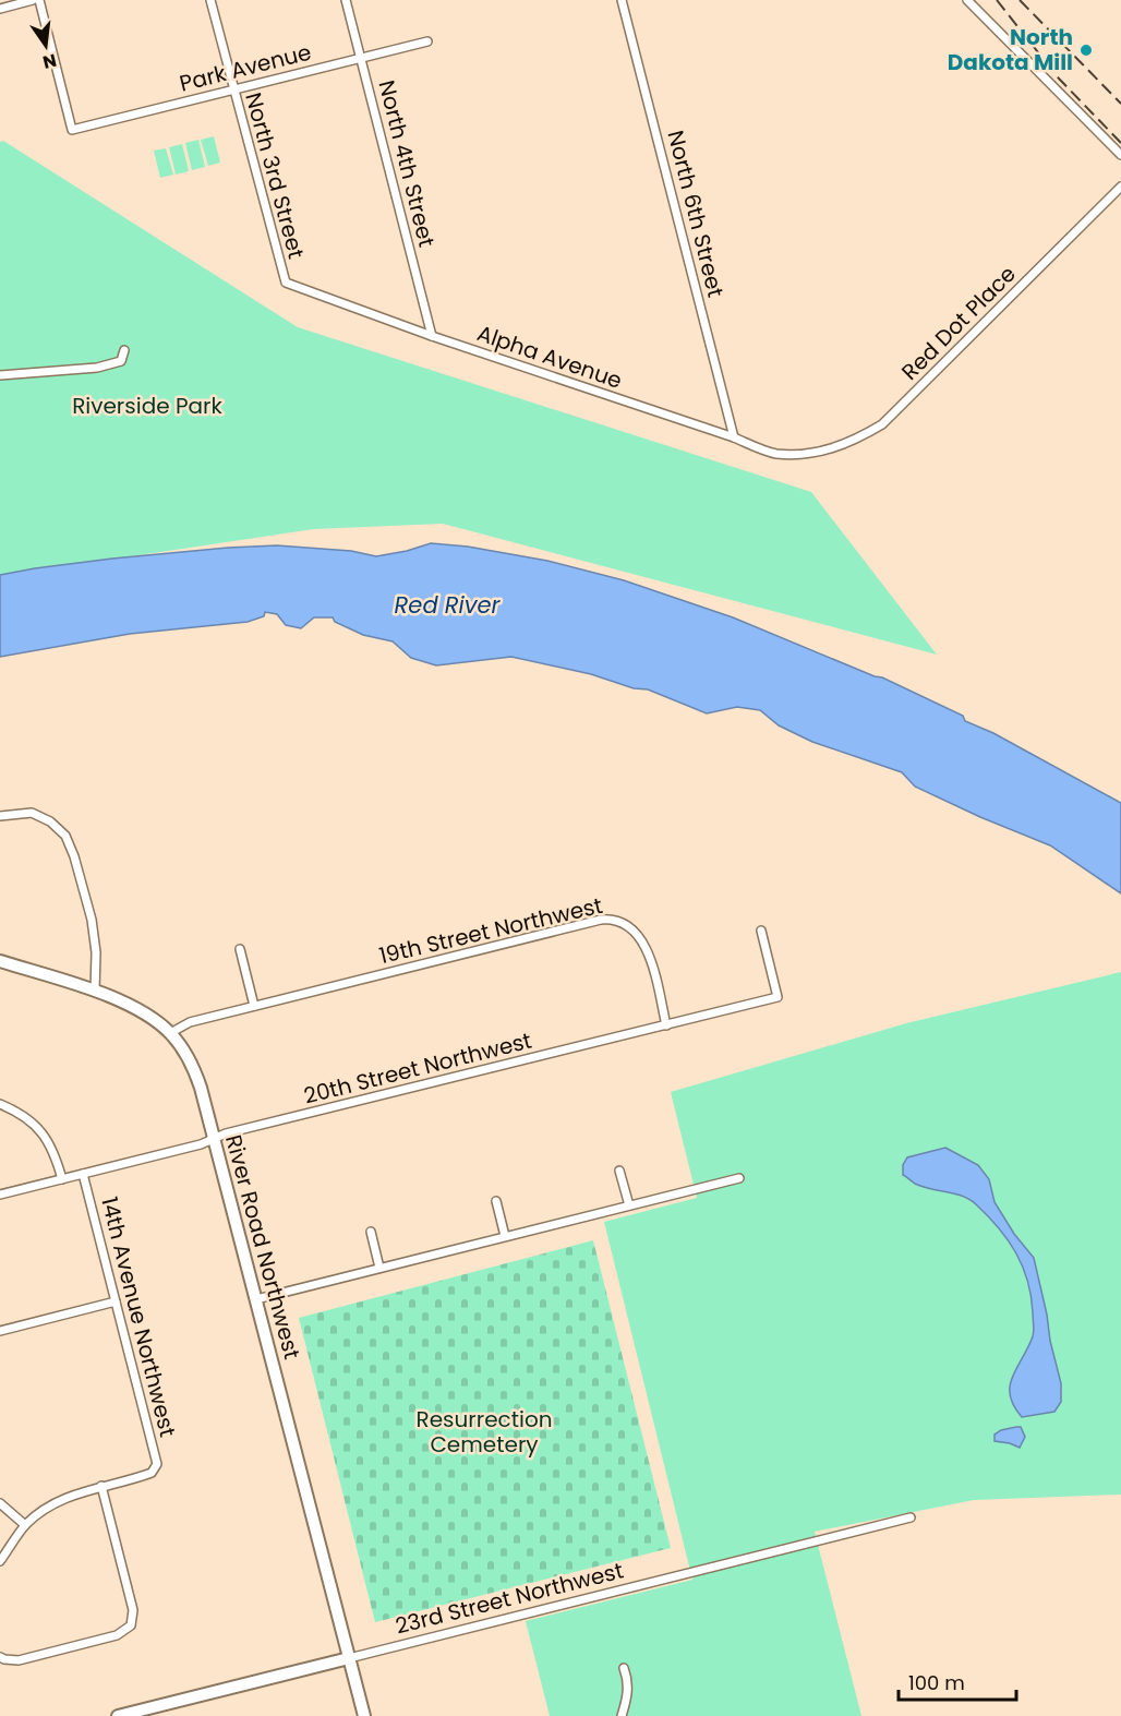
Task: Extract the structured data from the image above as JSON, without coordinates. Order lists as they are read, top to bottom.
{
  "streets": {
    "street": [
      "Park Avenue",
      "North 4th Street",
      "North 3rd Street",
      "North 6th Street",
      "Red Dot Place",
      "Alpha Avenue",
      "19th Street Northwest",
      "20th Street Northwest",
      "River Road Northwest",
      "14th Avenue Northwest",
      "23rd Street Northwest"
    ]
  },
  "crossings": [
    ["Park Avenue", "North 4th Street"],
    ["Park Avenue", "North 3rd Street"],
    ["North 4th Street", "Alpha Avenue"],
    ["North 3rd Street", "Alpha Avenue"],
    ["North 6th Street", "Alpha Avenue"],
    ["Red Dot Place", "Alpha Avenue"],
    ["19th Street Northwest", "20th Street Northwest"],
    ["19th Street Northwest", "River Road Northwest"],
    ["20th Street Northwest", "River Road Northwest"],
    ["20th Street Northwest", "14th Avenue Northwest"],
    ["River Road Northwest", "23rd Street Northwest"]
  ],
  "water": ["Red River"],
  "parks": ["Riverside Park", "Resurrection Cemetery"],
  "places": ["North Dakota Mill"],
  "scale_bar": "100 m",
  "north": "bottom"
}
